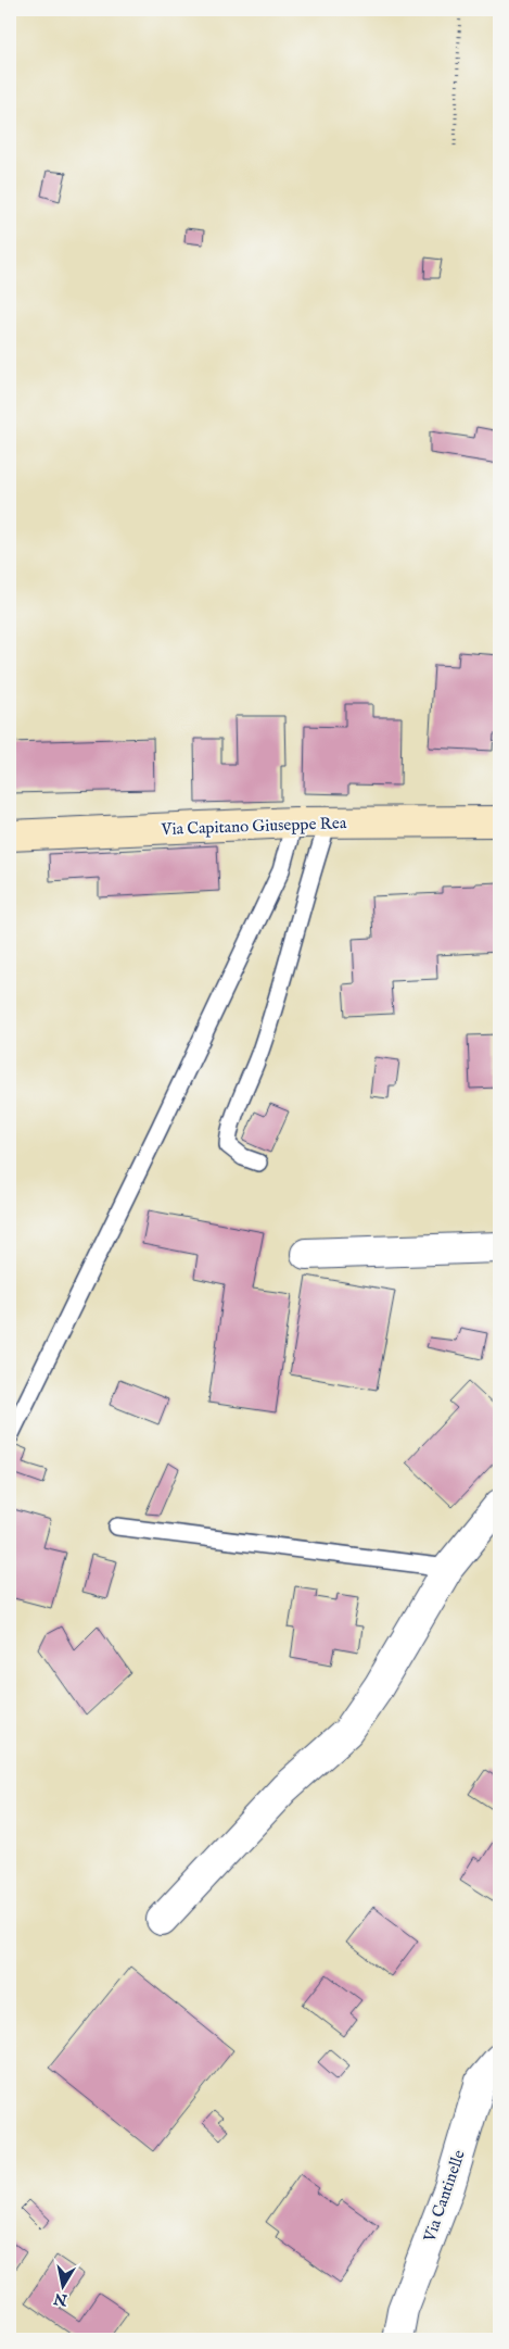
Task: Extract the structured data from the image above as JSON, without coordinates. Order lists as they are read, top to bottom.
{
  "streets": {
    "street": ["Via Capitano Giuseppe Rea", "Via Cantinelle"]
  },
  "north": "bottom"
}
